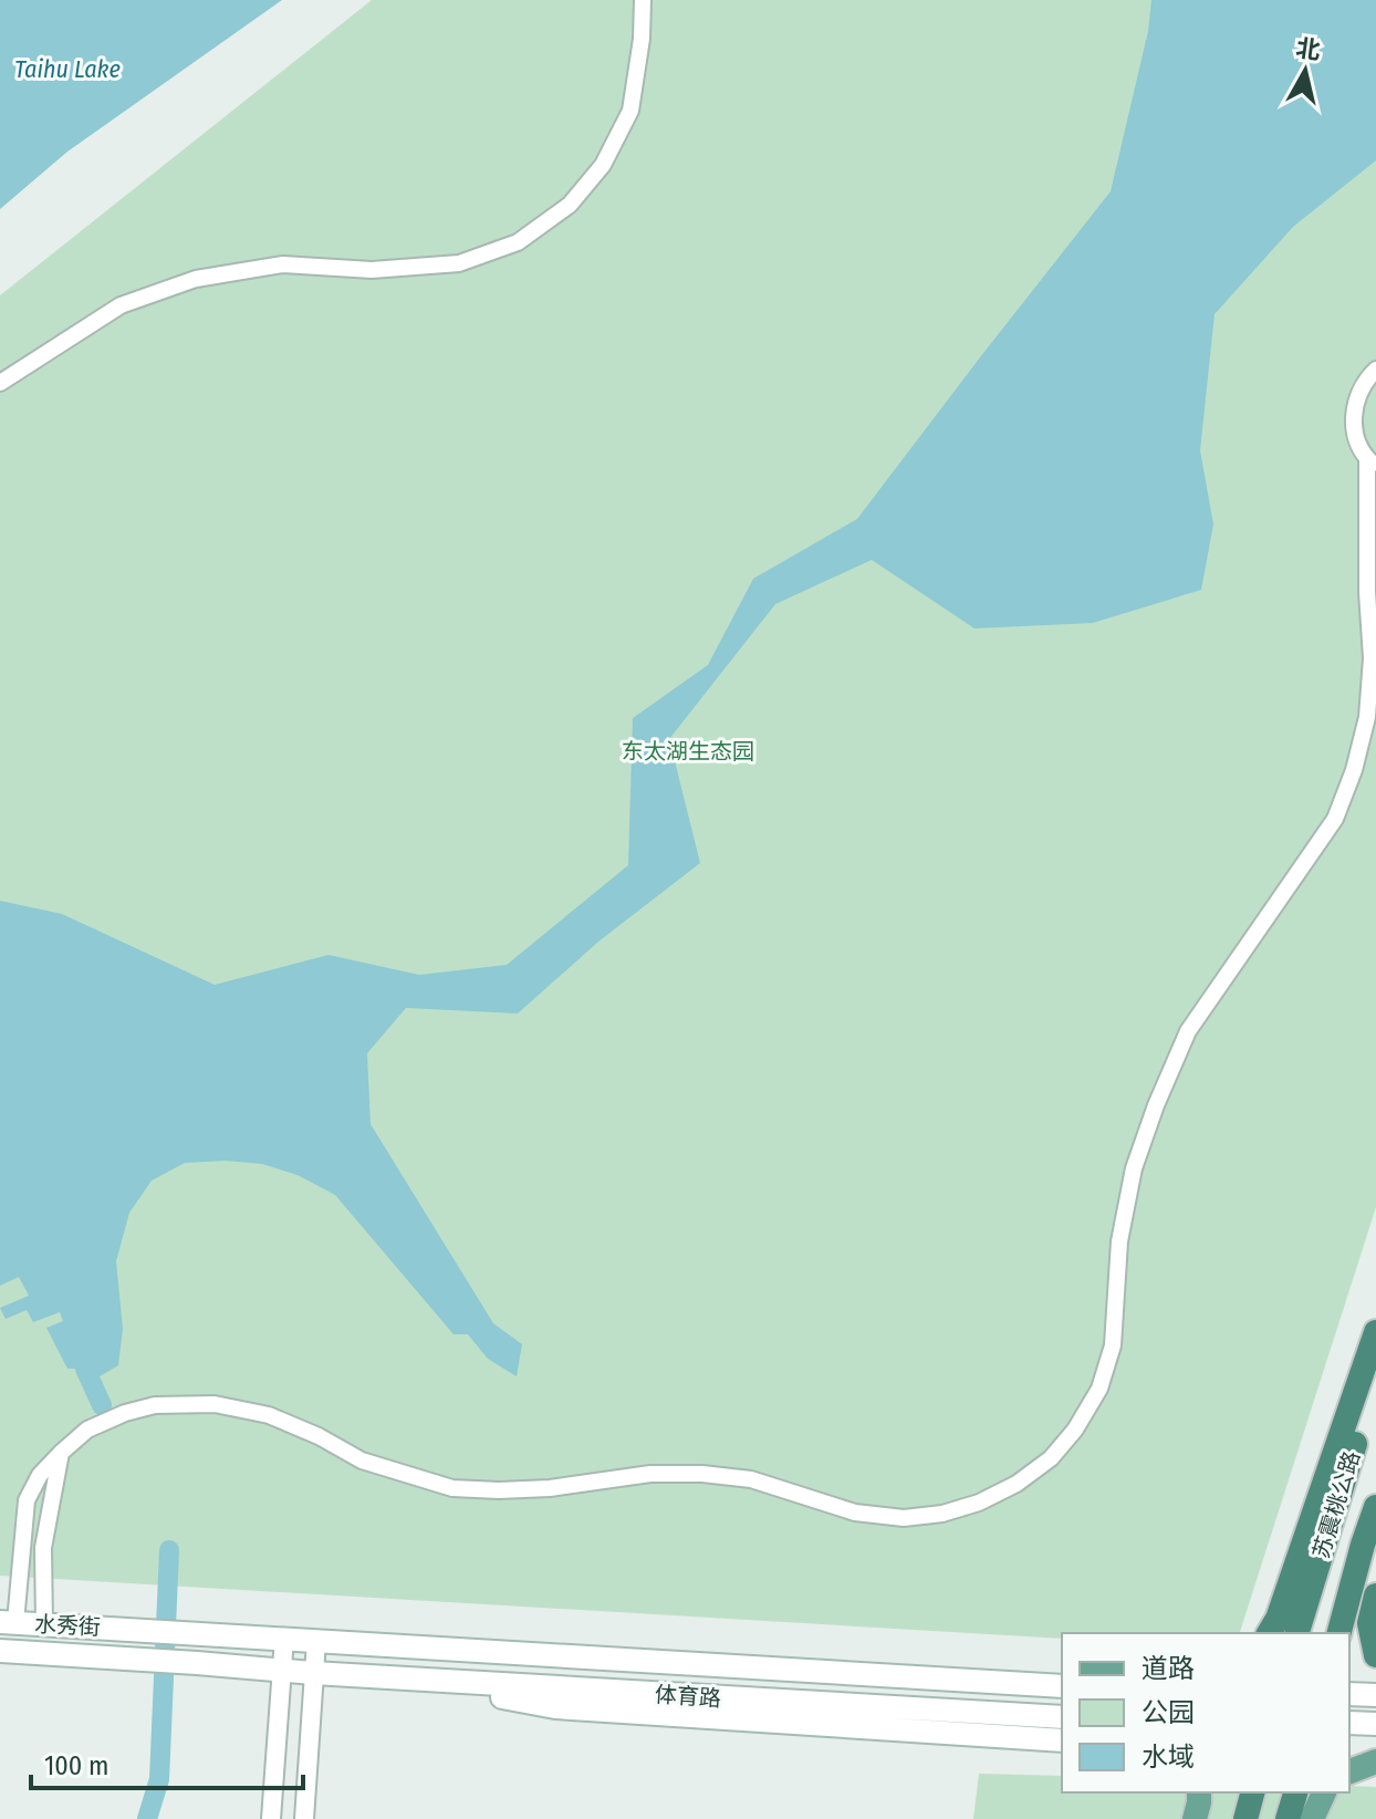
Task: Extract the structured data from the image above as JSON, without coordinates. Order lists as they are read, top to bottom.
{
  "streets": {
    "highway": ["苏震桃公路"],
    "main road": ["水秀街", "体育路"]
  },
  "crossings": [
    ["水秀街", "体育路"]
  ],
  "water": ["Taihu Lake"],
  "parks": ["东太湖生态园"],
  "legend": ["道路", "公园", "水域"],
  "scale_bar": "100 m",
  "north": "top"
}
